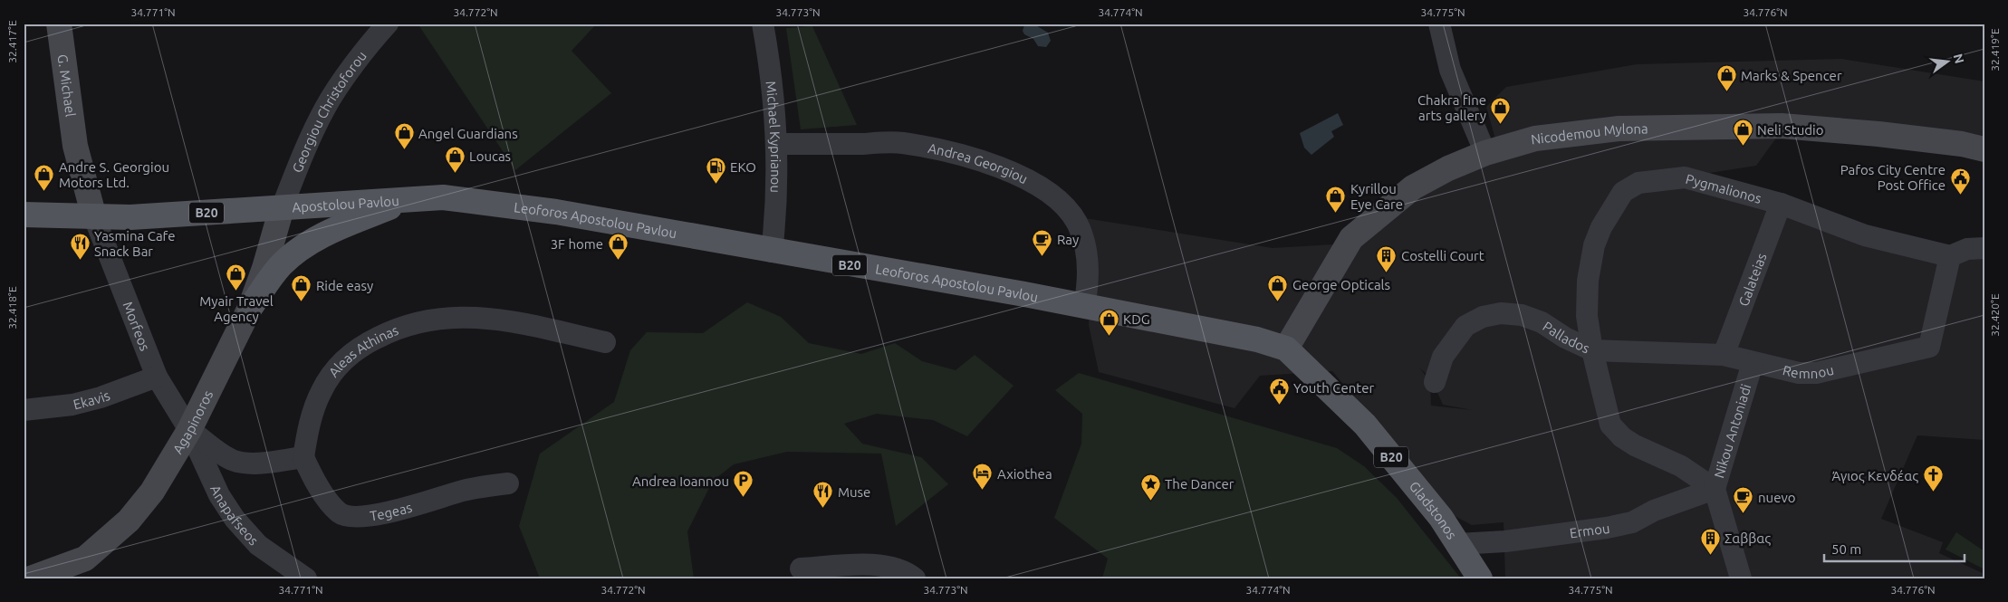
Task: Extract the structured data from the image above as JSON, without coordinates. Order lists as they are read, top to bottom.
{
  "streets": {
    "main road": [
      "G. Michael",
      "Nicodemou Mylona",
      "Apostolou Pavlou",
      "B20",
      "Leoforos Apostolou Pavlou",
      "Agapinoros",
      "Gladstonos"
    ],
    "street": [
      "Georgiou Christoforou",
      "Michael Kyprianou",
      "Andrea Georgiou",
      "Pygmalionos",
      "Galateias",
      "Morfeos",
      "Pallados",
      "Aleas Athinas",
      "Remnou",
      "Ekavis",
      "Nikou Antoniadi",
      "Tegeas",
      "Anapafseos",
      "Ermou"
    ]
  },
  "crossings": [
    ["G. Michael", "B20"],
    ["G. Michael", "Morfeos"],
    ["Georgiou Christoforou", "Apostolou Pavlou"],
    ["Georgiou Christoforou", "B20"],
    ["Georgiou Christoforou", "Agapinoros"],
    ["Nicodemou Mylona", "Leoforos Apostolou Pavlou"],
    ["Nicodemou Mylona", "Gladstonos"],
    ["Michael Kyprianou", "Andrea Georgiou"],
    ["Michael Kyprianou", "Leoforos Apostolou Pavlou"],
    ["Andrea Georgiou", "Leoforos Apostolou Pavlou"],
    ["Pygmalionos", "Galateias"],
    ["Pygmalionos", "Pallados"],
    ["Pygmalionos", "Remnou"],
    ["Apostolou Pavlou", "B20"],
    ["Apostolou Pavlou", "Leoforos Apostolou Pavlou"],
    ["Apostolou Pavlou", "Agapinoros"],
    ["B20", "Morfeos"],
    ["B20", "Agapinoros"],
    ["Leoforos Apostolou Pavlou", "Gladstonos"],
    ["Galateias", "Remnou"],
    ["Morfeos", "Ekavis"],
    ["Morfeos", "Agapinoros"],
    ["Morfeos", "Anapafseos"],
    ["Pallados", "Remnou"],
    ["Pallados", "Nikou Antoniadi"],
    ["Pallados", "Ermou"],
    ["Aleas Athinas", "Tegeas"],
    ["Remnou", "Nikou Antoniadi"],
    ["Agapinoros", "Anapafseos"],
    ["Nikou Antoniadi", "Ermou"],
    ["Gladstonos", "Ermou"]
  ],
  "places": {
    "shop": [
      "Marks & Spencer",
      "Chakra fine arts gallery",
      "Neli Studio",
      "Angel Guardians",
      "Loucas",
      "Andre S. Georgiou Motors Ltd.",
      "Kyrillou Eye Care",
      "3F home",
      "Myair Travel Agency",
      "George Opticals",
      "Ride easy",
      "KDG"
    ],
    "fuel station": ["EKO"],
    "public building": ["Pafos City Centre Post Office", "Youth Center"],
    "cafe": ["Ray", "nuevo"],
    "restaurant": ["Yasmina Cafe Snack Bar", "Muse"],
    "building": ["Costelli Court", "Σαββας"],
    "hotel": ["Axiothea"],
    "church": ["Άγιος Κενδέας"],
    "parking": ["Andrea Ioannou"],
    "place": ["The Dancer"]
  },
  "scale_bar": "50 m",
  "north": "right",
  "coordinates": [
    "34.771°N",
    "34.772°N",
    "34.773°N",
    "34.774°N",
    "34.775°N",
    "34.776°N",
    "32.417°E",
    "32.419°E",
    "32.418°E",
    "32.420°E"
  ]
}
